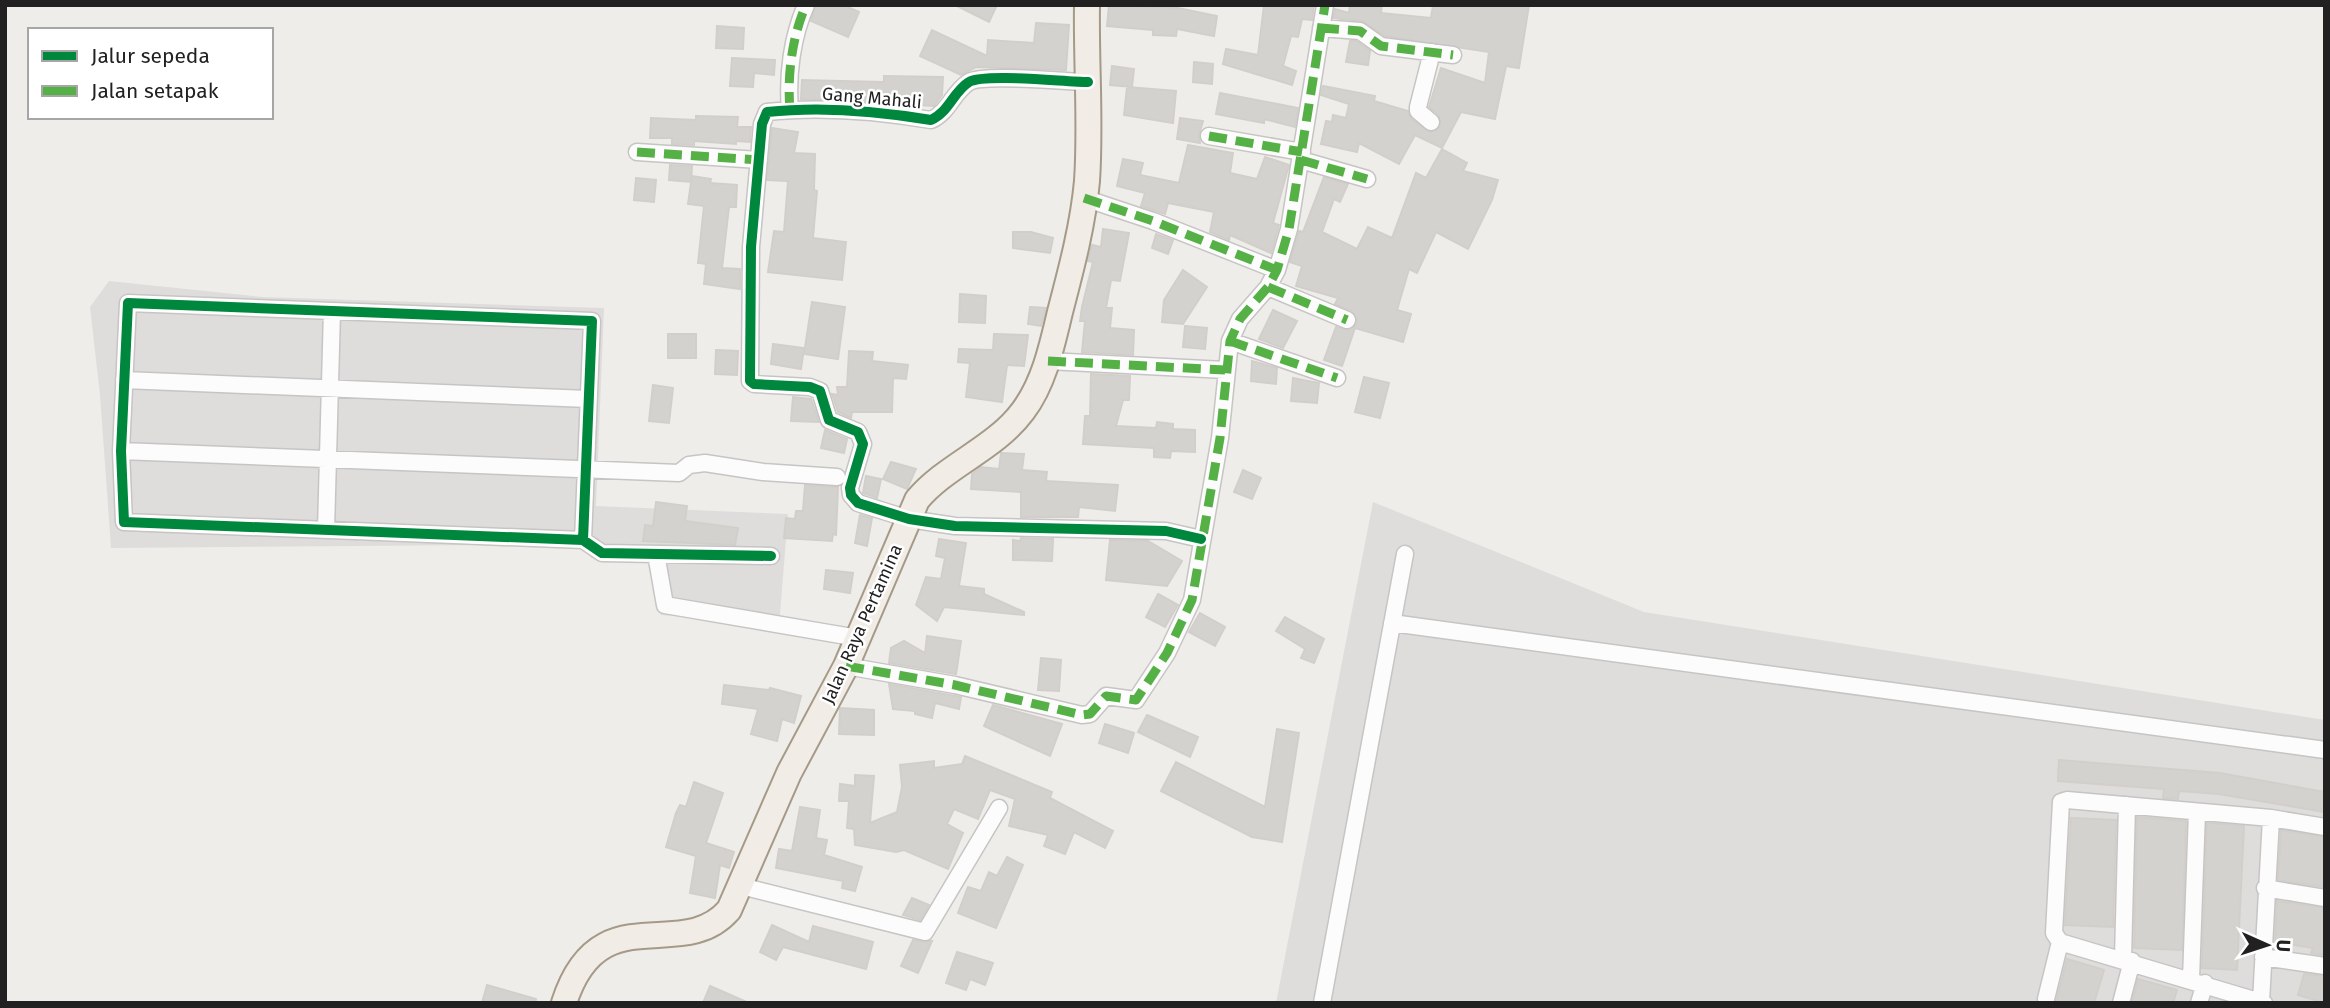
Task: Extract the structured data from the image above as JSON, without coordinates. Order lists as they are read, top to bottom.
{
  "streets": {
    "main road": ["Jalan Raya Pertamina"],
    "street": ["Gang Mahali"]
  },
  "crossings": [
    ["Gang Mahali", "Jalan Raya Pertamina"]
  ],
  "legend": ["Jalur sepeda", "Jalan setapak"],
  "north": "right"
}
